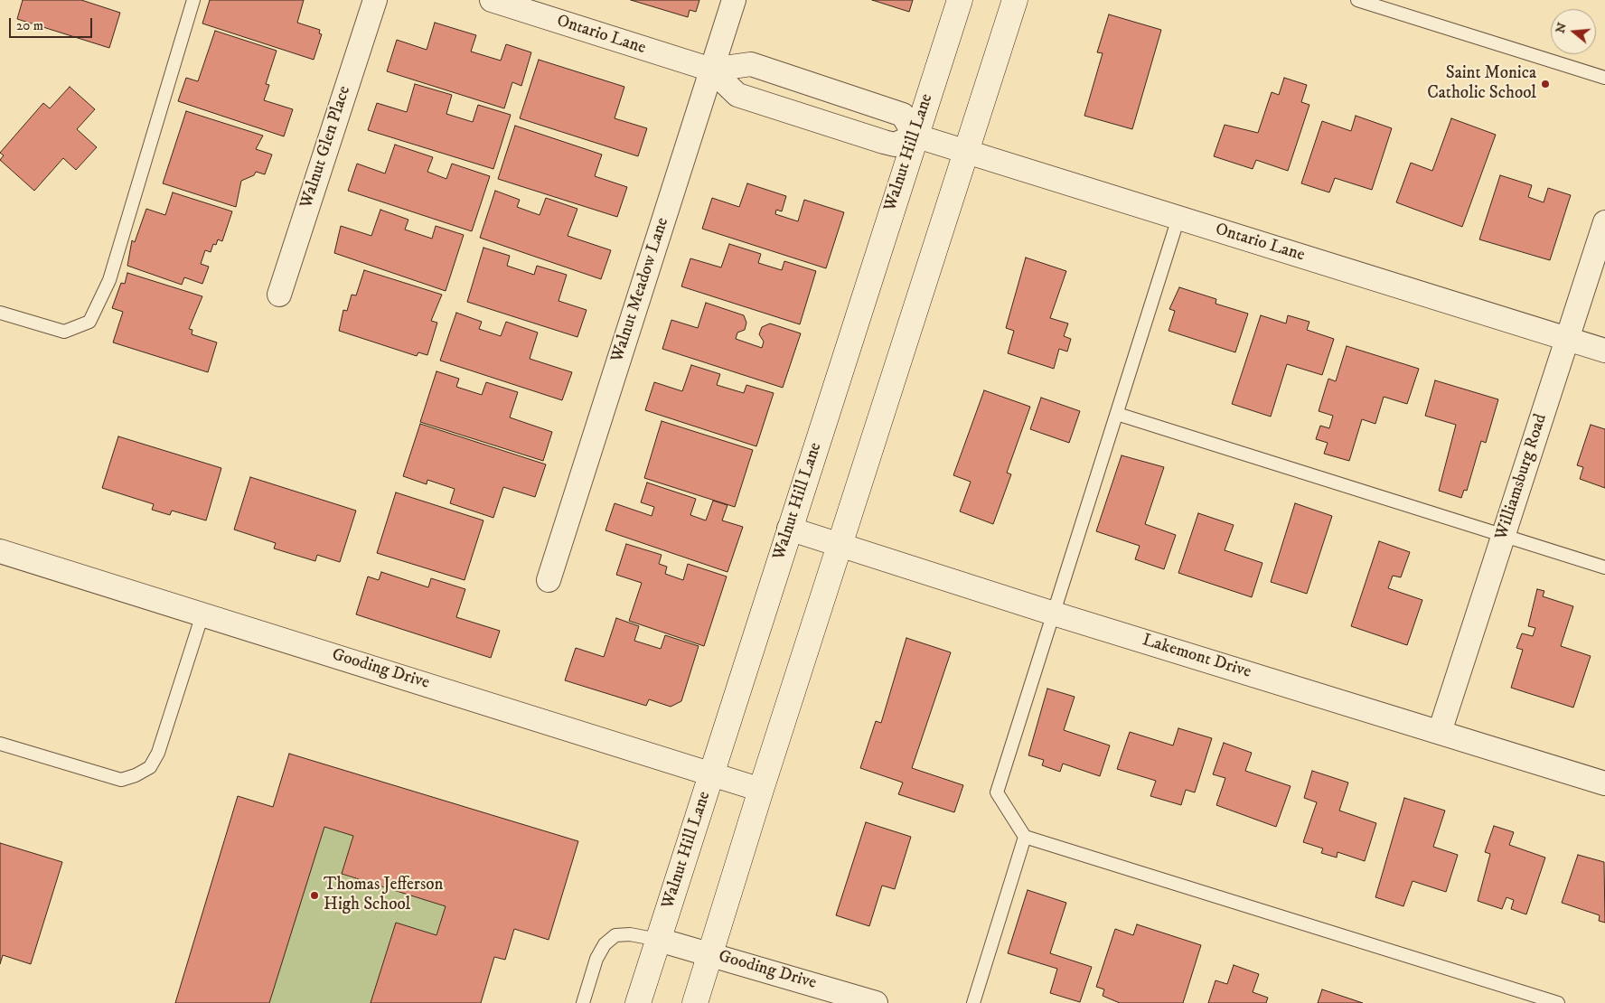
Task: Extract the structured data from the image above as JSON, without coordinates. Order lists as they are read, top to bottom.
{
  "streets": {
    "main road": ["Walnut Hill Lane"],
    "street": [
      "Ontario Lane",
      "Walnut Glen Place",
      "Walnut Meadow Lane",
      "Williamsburg Road",
      "Lakemont Drive",
      "Gooding Drive"
    ]
  },
  "crossings": [
    ["Ontario Lane", "Walnut Hill Lane"],
    ["Ontario Lane", "Walnut Meadow Lane"],
    ["Ontario Lane", "Williamsburg Road"],
    ["Walnut Hill Lane", "Lakemont Drive"],
    ["Walnut Hill Lane", "Gooding Drive"],
    ["Williamsburg Road", "Lakemont Drive"]
  ],
  "places": ["Saint Monica Catholic School", "Thomas Jefferson High School"],
  "scale_bar": "20 m",
  "north": "left"
}
